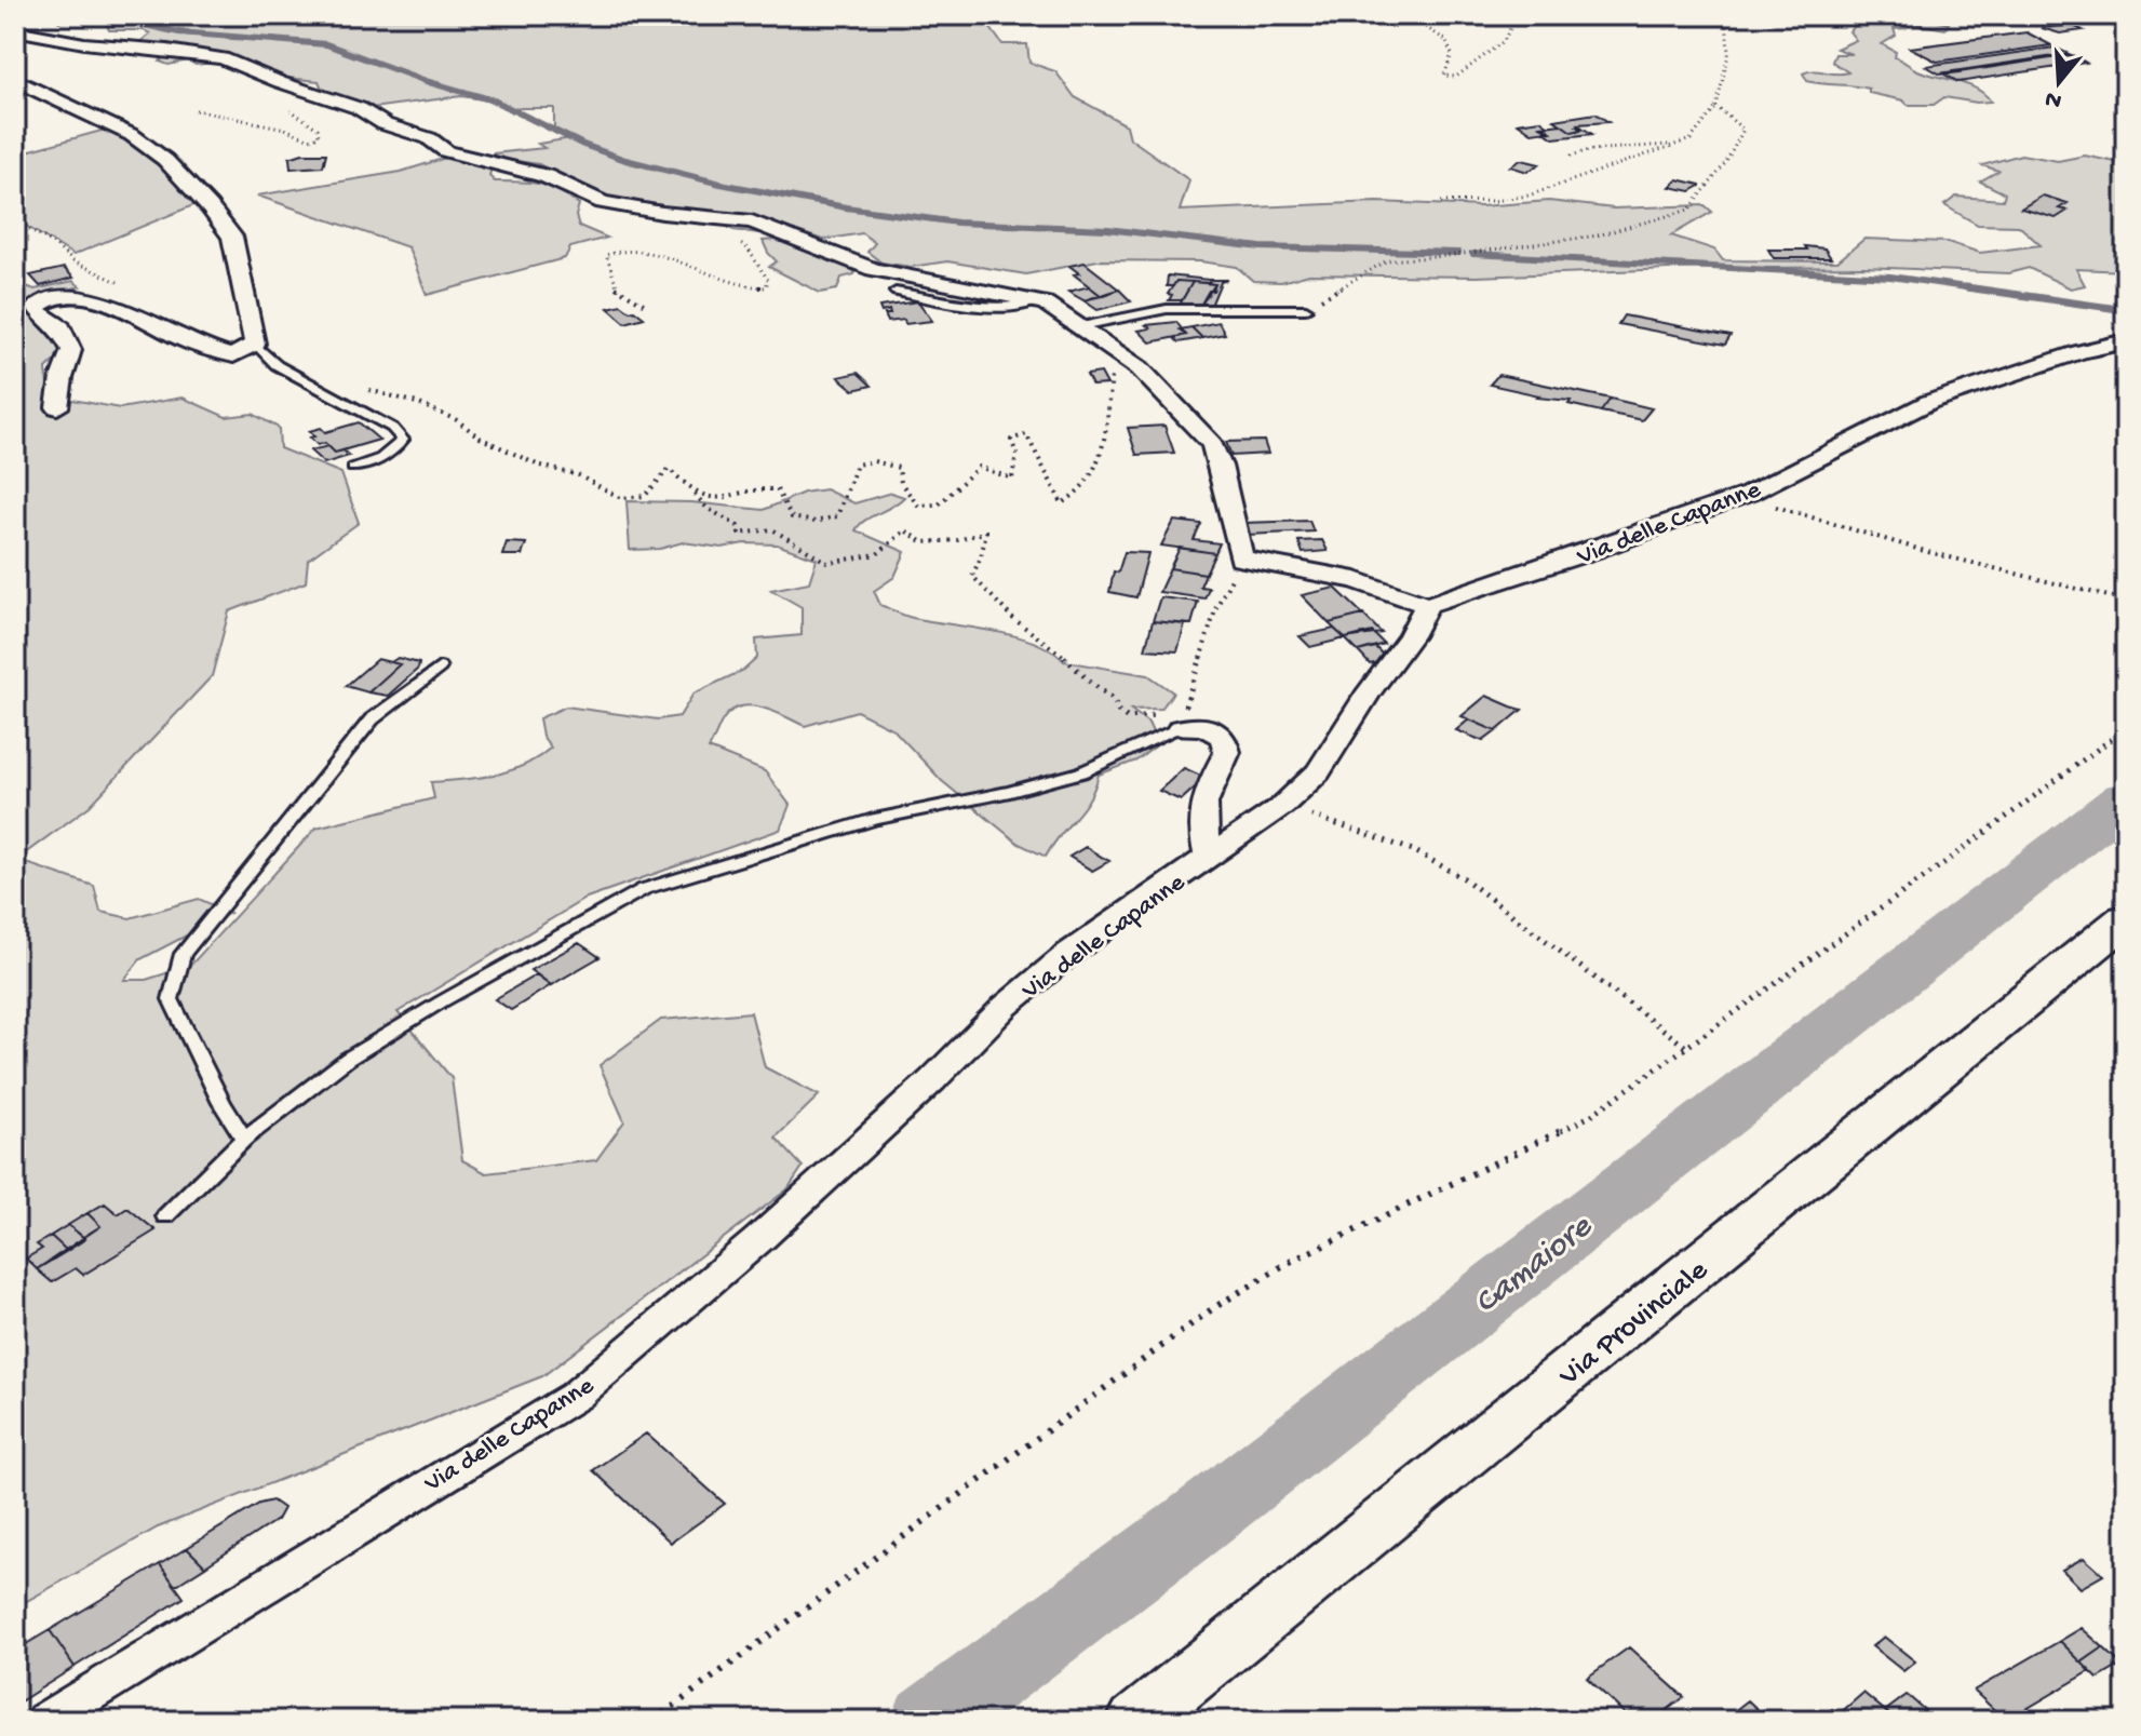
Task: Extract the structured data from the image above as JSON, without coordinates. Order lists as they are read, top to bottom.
{
  "streets": {
    "main road": ["Via Provinciale"],
    "street": ["Via delle Capanne"]
  },
  "water": ["Camaiore"],
  "north": "bottom"
}
